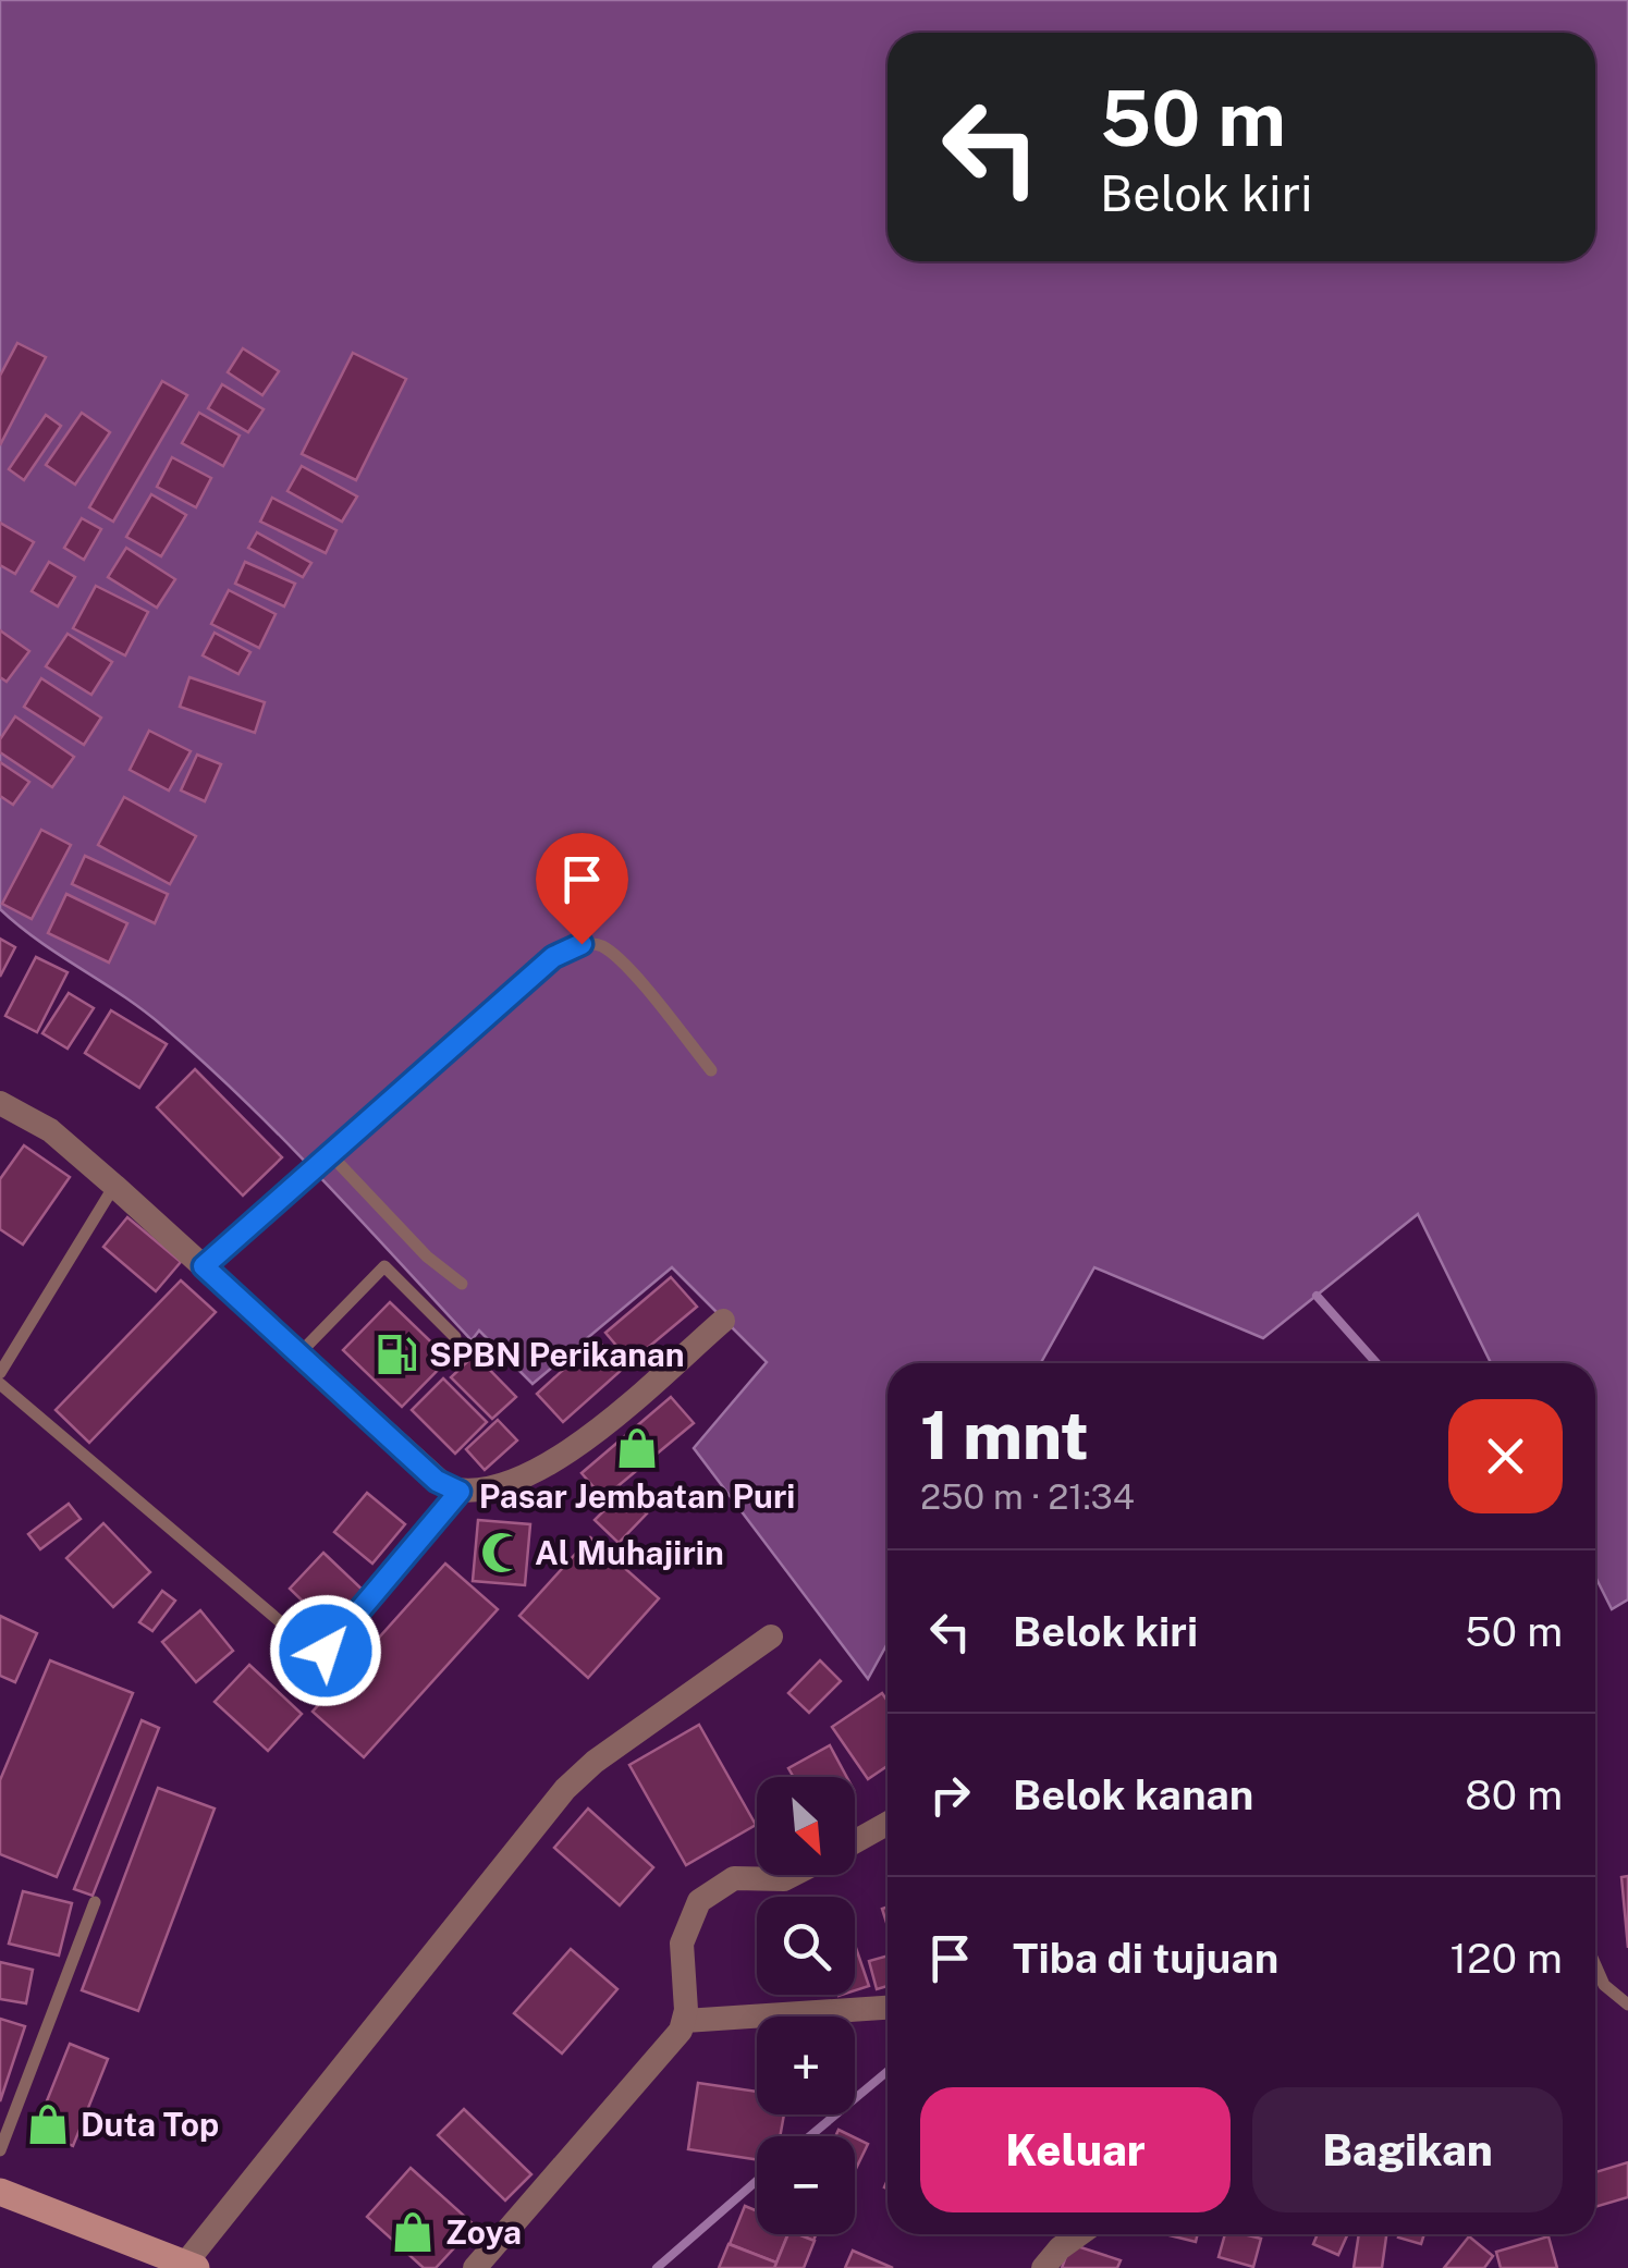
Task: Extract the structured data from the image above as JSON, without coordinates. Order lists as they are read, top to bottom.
{
  "places": {
    "fuel station": ["SPBN Perikanan"],
    "shop": ["Pasar Jembatan Puri", "Duta Top", "Zoya"],
    "mosque": ["Al Muhajirin"]
  },
  "north": "bottom right",
  "page": {
    "turn": ["50 m", "Belok kiri"],
    "heading": ["1 mnt", "250 m · 21:34"],
    "list": [
      {
        "name": "Belok kiri",
        "value": "50 m"
      },
      {
        "name": "Belok kanan",
        "value": "80 m"
      },
      {
        "name": "Tiba di tujuan",
        "value": "120 m"
      }
    ],
    "map_buttons": ["+", "−"],
    "buttons": ["Keluar", "Bagikan"]
  }
}
